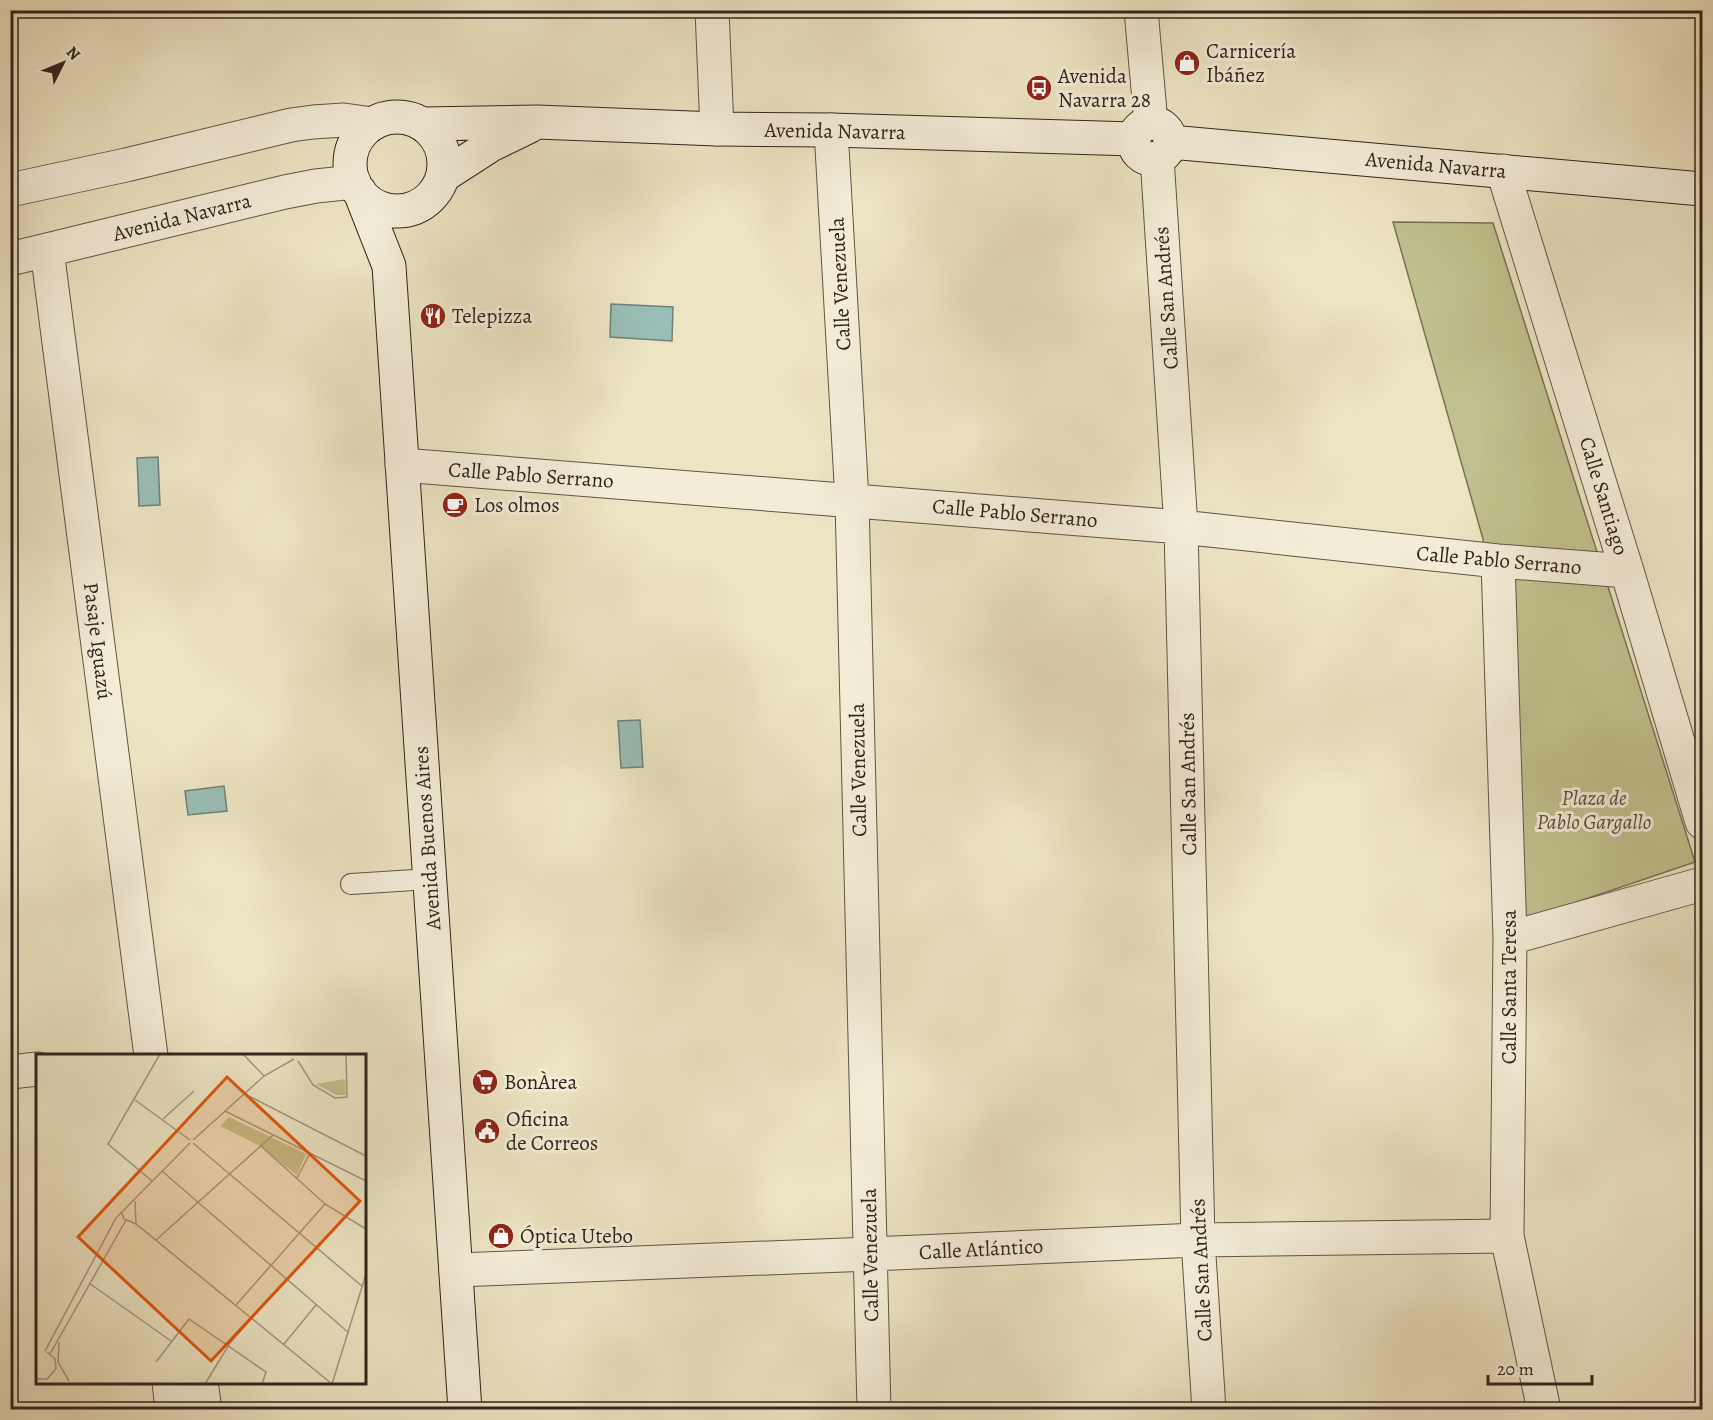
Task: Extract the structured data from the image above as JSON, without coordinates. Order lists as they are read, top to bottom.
{
  "streets": {
    "street": [
      "Avenida Navarra",
      "Calle Venezuela",
      "Calle San Andrés",
      "Calle Pablo Serrano",
      "Calle Santiago",
      "Pasaje Iguazú",
      "Avenida Buenos Aires",
      "Calle Santa Teresa",
      "Calle Atlántico"
    ]
  },
  "crossings": [
    ["Avenida Navarra", "Calle Venezuela"],
    ["Avenida Navarra", "Calle San Andrés"],
    ["Avenida Navarra", "Calle Santiago"],
    ["Avenida Navarra", "Pasaje Iguazú"],
    ["Avenida Navarra", "Avenida Buenos Aires"],
    ["Calle Venezuela", "Calle Pablo Serrano"],
    ["Calle Venezuela", "Calle Atlántico"],
    ["Calle San Andrés", "Calle Pablo Serrano"],
    ["Calle San Andrés", "Calle Atlántico"],
    ["Calle Pablo Serrano", "Calle Santiago"],
    ["Calle Pablo Serrano", "Avenida Buenos Aires"],
    ["Calle Pablo Serrano", "Calle Santa Teresa"],
    ["Avenida Buenos Aires", "Calle Atlántico"],
    ["Calle Santa Teresa", "Calle Atlántico"]
  ],
  "parks": ["Plaza de Pablo Gargallo"],
  "places": {
    "shop": ["Carnicería Ibáñez", "Óptica Utebo"],
    "bus stop": ["Avenida Navarra 28"],
    "restaurant": ["Telepizza"],
    "cafe": ["Los olmos"],
    "supermarket": ["BonÀrea"],
    "public building": ["Oficina de Correos"]
  },
  "scale_bar": "20 m",
  "north": "top right"
}
